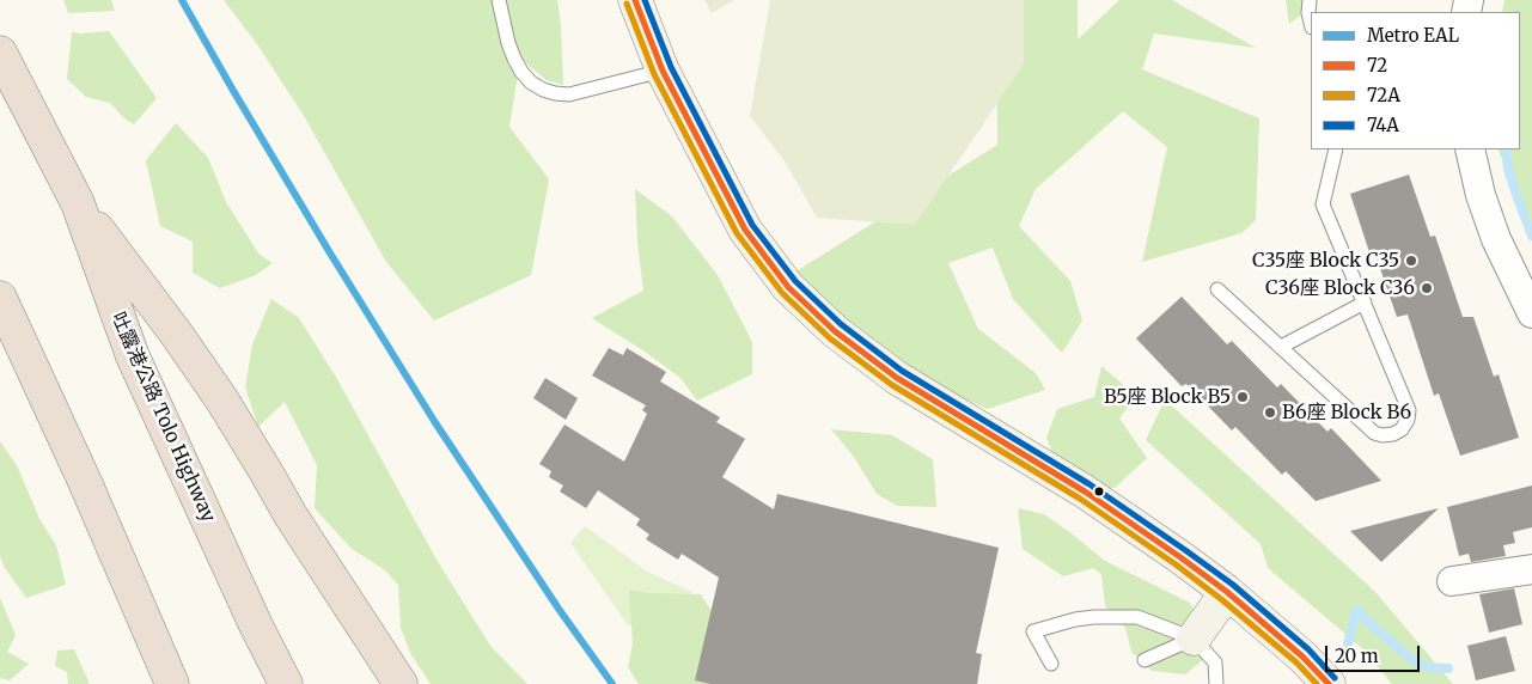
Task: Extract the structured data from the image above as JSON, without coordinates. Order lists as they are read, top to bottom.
{
  "streets": {
    "highway": ["吐露港公路 Tolo Highway"]
  },
  "places": [
    "C35座 Block C35",
    "C36座 Block C36",
    "B5座 Block B5",
    "B6座 Block B6"
  ],
  "lines": [
    "metro line EAL",
    "transit line 72",
    "transit line 74A",
    "transit line 72A"
  ],
  "legend": [
    "Metro EAL",
    "72",
    "72A",
    "74A"
  ],
  "scale_bar": "20 m"
}
